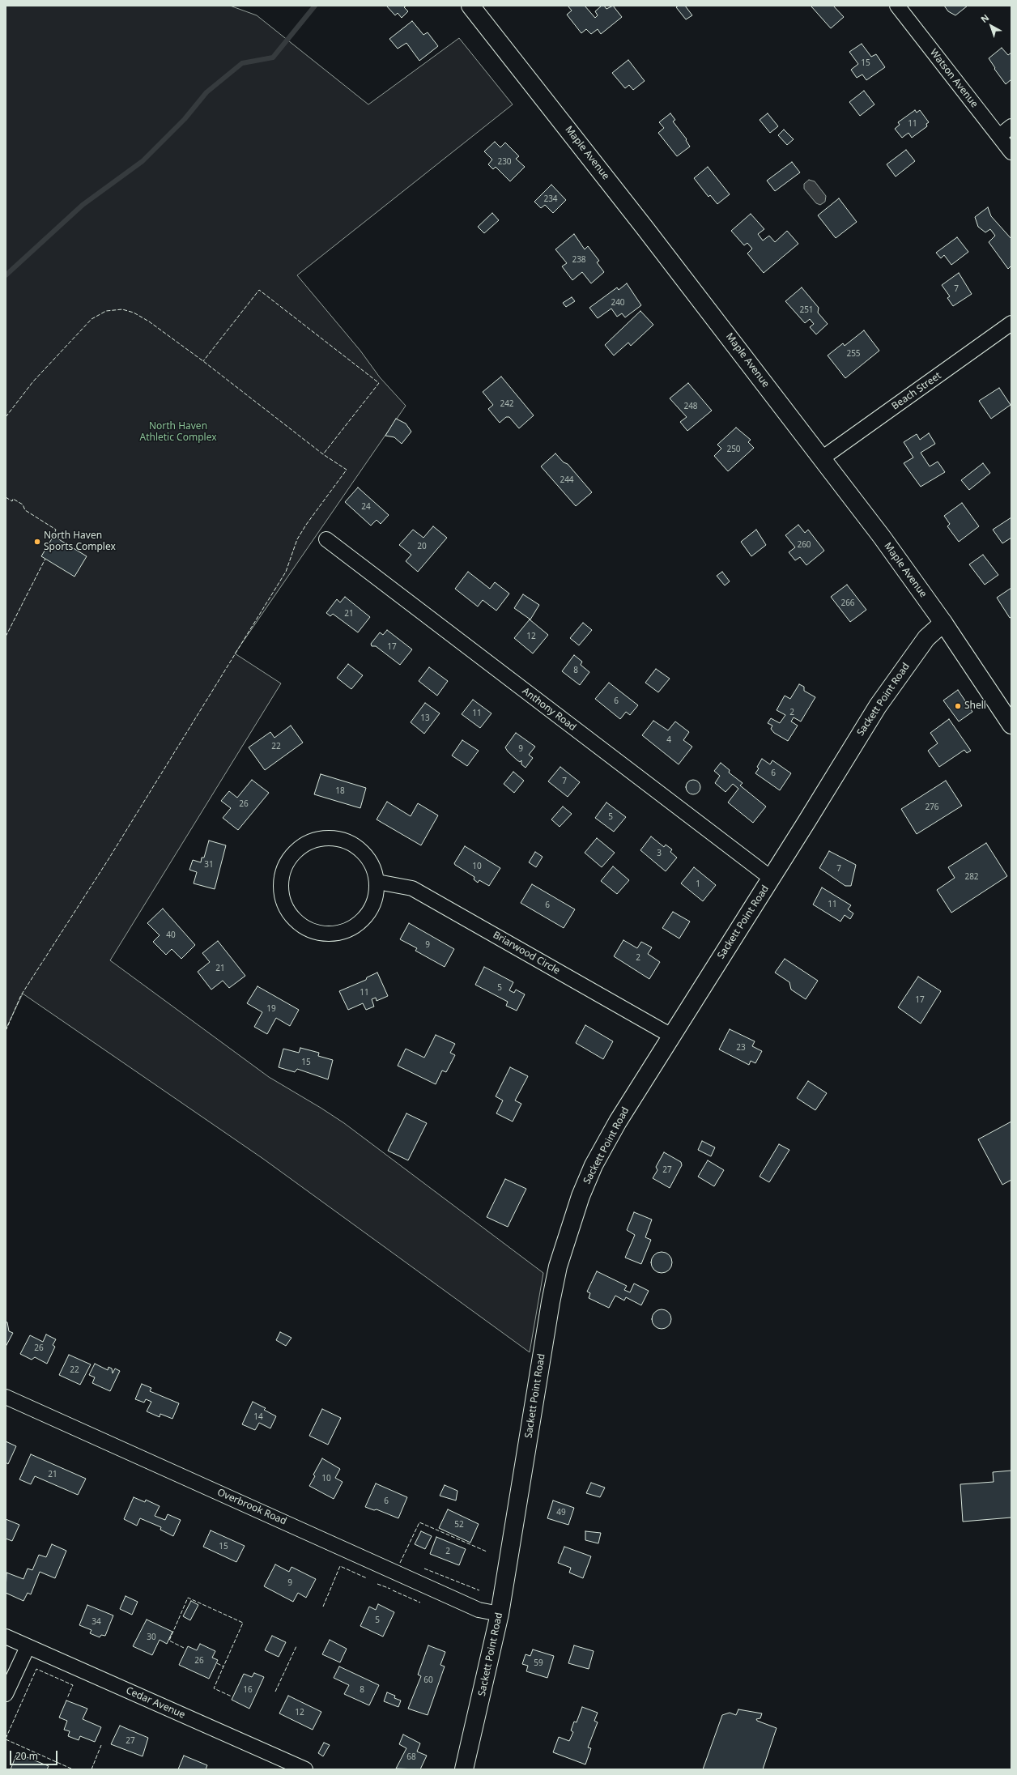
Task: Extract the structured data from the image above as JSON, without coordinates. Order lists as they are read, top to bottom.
{
  "streets": {
    "street": [
      "Watson Avenue",
      "Maple Avenue",
      "Beach Street",
      "Sackett Point Road",
      "Anthony Road",
      "Briarwood Circle",
      "Overbrook Road",
      "Cedar Avenue"
    ]
  },
  "crossings": [
    ["Maple Avenue", "Beach Street"],
    ["Maple Avenue", "Sackett Point Road"],
    ["Sackett Point Road", "Anthony Road"],
    ["Sackett Point Road", "Briarwood Circle"],
    ["Sackett Point Road", "Overbrook Road"]
  ],
  "parks": ["North Haven Athletic Complex"],
  "places": ["North Haven Sports Complex", "Shell"],
  "house_numbers": [
    "15",
    "11",
    "230",
    "234",
    "238",
    "7",
    "240",
    "251",
    "255",
    "242",
    "248",
    "250",
    "244",
    "24",
    "260",
    "20",
    "266",
    "21",
    "12",
    "17",
    "8",
    "6",
    "2",
    "11",
    "13",
    "4",
    "22",
    "9",
    "6",
    "7",
    "18",
    "26",
    "276",
    "5",
    "3",
    "31",
    "10",
    "7",
    "282",
    "1",
    "11",
    "6",
    "40",
    "9",
    "2",
    "21",
    "5",
    "11",
    "17",
    "19",
    "23",
    "15",
    "27",
    "26",
    "22",
    "14",
    "21",
    "10",
    "6",
    "49",
    "52",
    "15",
    "2",
    "9",
    "5",
    "34",
    "30",
    "26",
    "59",
    "60",
    "16",
    "8",
    "12",
    "27",
    "68"
  ],
  "scale_bar": "20 m",
  "north": "top left"
}
